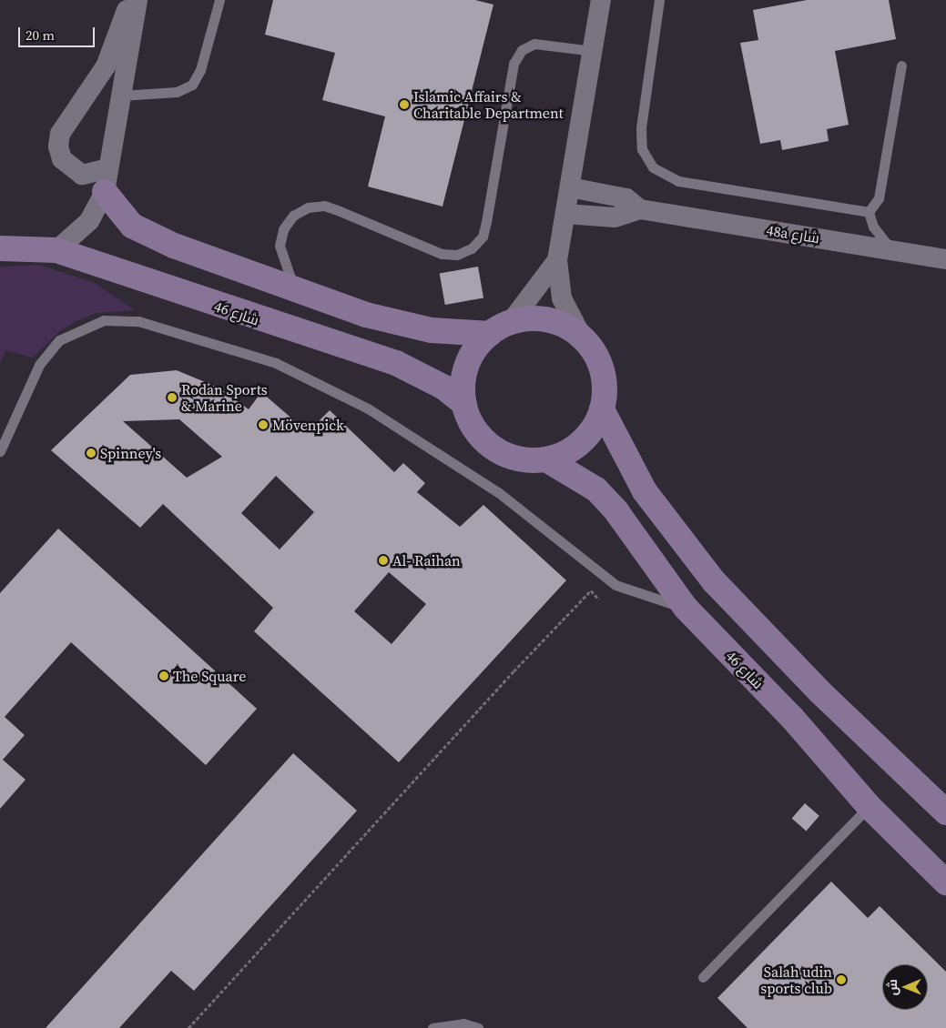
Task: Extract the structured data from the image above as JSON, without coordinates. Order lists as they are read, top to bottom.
{
  "streets": {
    "street": ["48a شارع", "شارع 46"]
  },
  "places": [
    "Islamic Affairs & Charitable Department",
    "Rodan Sports & Marine",
    "Mövenpick",
    "Spinney's",
    "Al- Raihan",
    "The Square",
    "Salah udin sports club"
  ],
  "scale_bar": "20 m",
  "north": "left"
}
